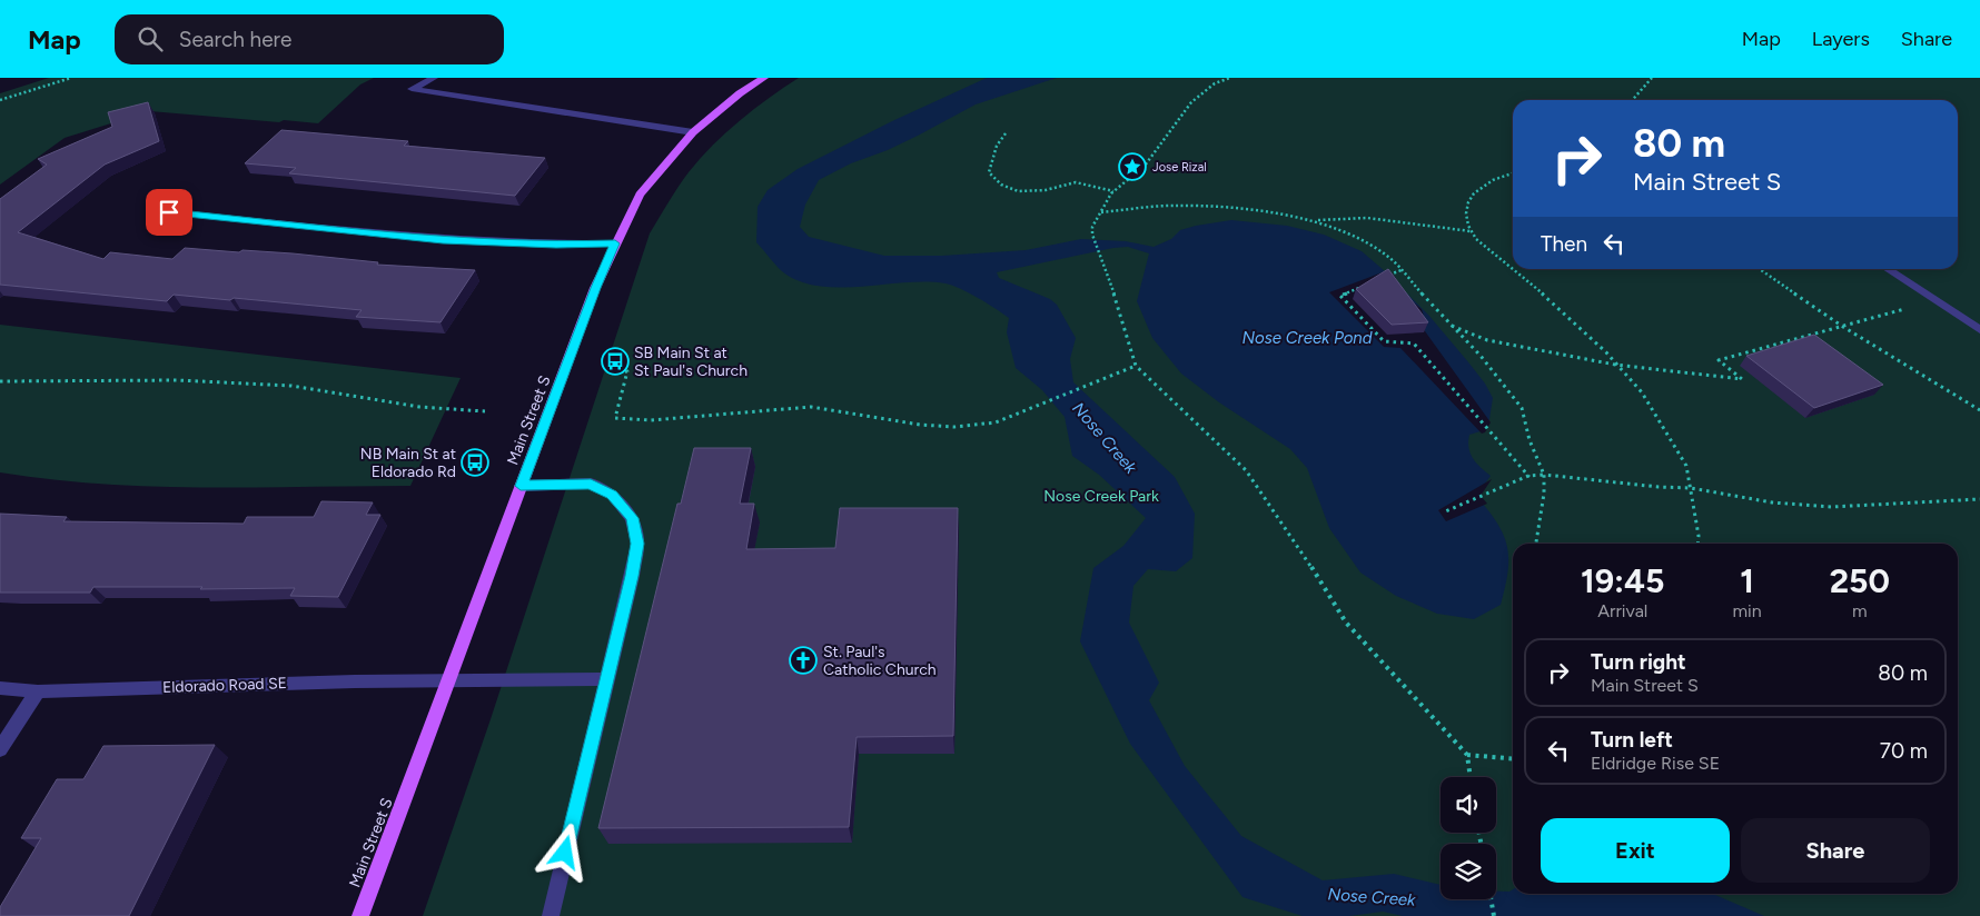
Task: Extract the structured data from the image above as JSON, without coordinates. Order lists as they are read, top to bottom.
{
  "streets": {
    "main road": ["Main Street S"],
    "street": ["Eldorado Road SE"]
  },
  "crossings": [
    ["Main Street S", "Eldorado Road SE"]
  ],
  "water": ["Nose Creek Pond", "Nose Creek"],
  "parks": ["Nose Creek Park"],
  "places": {
    "place": ["Jose Rizal"],
    "bus stop": ["SB Main St at St Paul's Church", "NB Main St at Eldorado Rd"],
    "church": ["St. Paul's Catholic Church"]
  },
  "page": {
    "header": "Map",
    "search": "Search here",
    "nav": ["Map", "Layers", "Share"],
    "turn": ["80 m", "Main Street S"],
    "then": "Then",
    "eta": [
      "19:45",
      "Arrival",
      "1",
      "min",
      "250",
      "m"
    ],
    "list": [
      {
        "name": "Turn right",
        "note": "Main Street S",
        "value": "80 m"
      },
      {
        "name": "Turn left",
        "note": "Eldridge Rise SE",
        "value": "70 m"
      }
    ],
    "buttons": ["Exit", "Share"]
  }
}
